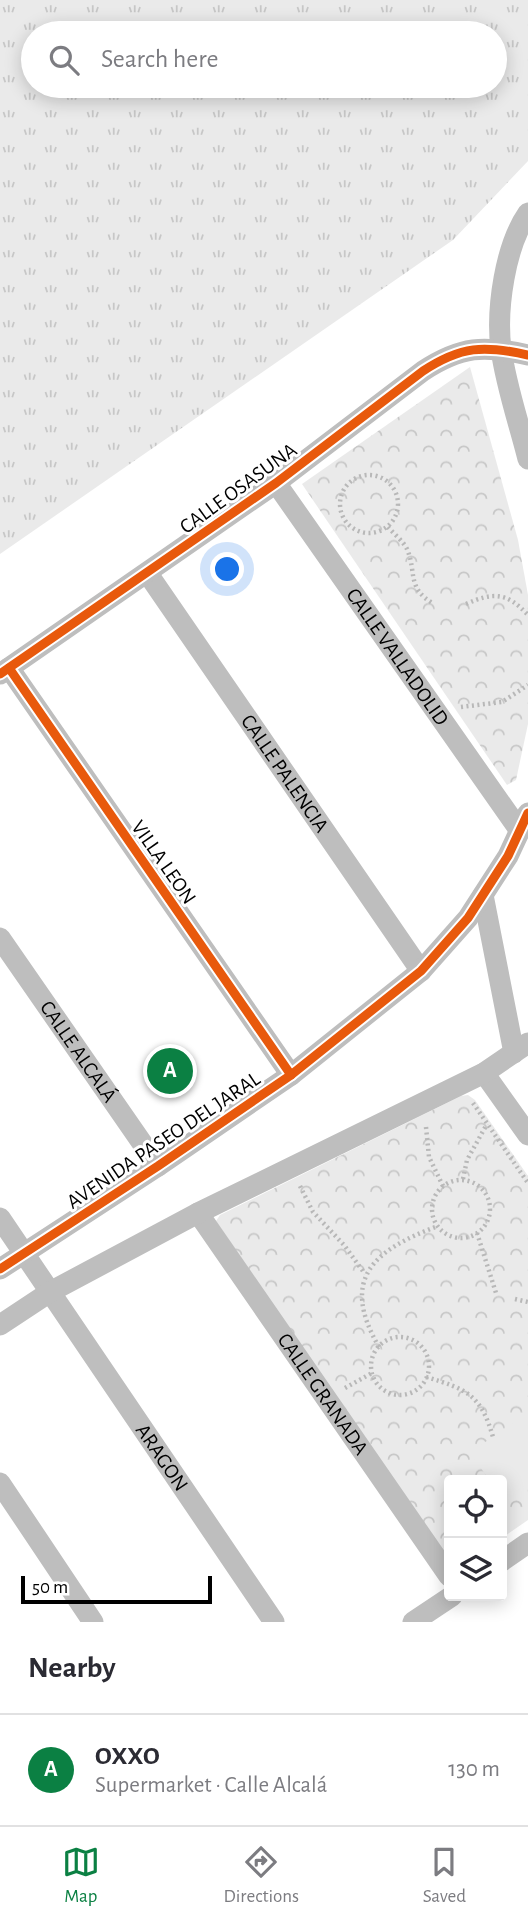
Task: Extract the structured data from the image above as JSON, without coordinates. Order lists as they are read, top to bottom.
{
  "streets": {
    "street": [
      "CALLE OSASUNA",
      "CALLE VALLADOLID",
      "CALLE PALENCIA",
      "VILLA LEON",
      "CALLE ALCALÁ",
      "AVENIDA PASEO DEL JARAL",
      "CALLE GRANADA",
      "ARAGON"
    ]
  },
  "crossings": [
    ["CALLE OSASUNA", "CALLE VALLADOLID"],
    ["CALLE OSASUNA", "CALLE PALENCIA"],
    ["CALLE OSASUNA", "VILLA LEON"],
    ["CALLE VALLADOLID", "AVENIDA PASEO DEL JARAL"],
    ["CALLE PALENCIA", "AVENIDA PASEO DEL JARAL"],
    ["VILLA LEON", "AVENIDA PASEO DEL JARAL"],
    ["CALLE ALCALÁ", "AVENIDA PASEO DEL JARAL"],
    ["AVENIDA PASEO DEL JARAL", "ARAGON"]
  ],
  "scale_bar": "50 m",
  "page": {
    "search": "Search here",
    "pins": "A",
    "scale": "50 m",
    "heading": "Nearby",
    "list": [
      {
        "mark": "A",
        "name": "OXXO",
        "note": "Supermarket · Calle Alcalá",
        "value": "130 m"
      }
    ],
    "nav": ["Map", "Directions", "Saved"]
  }
}
